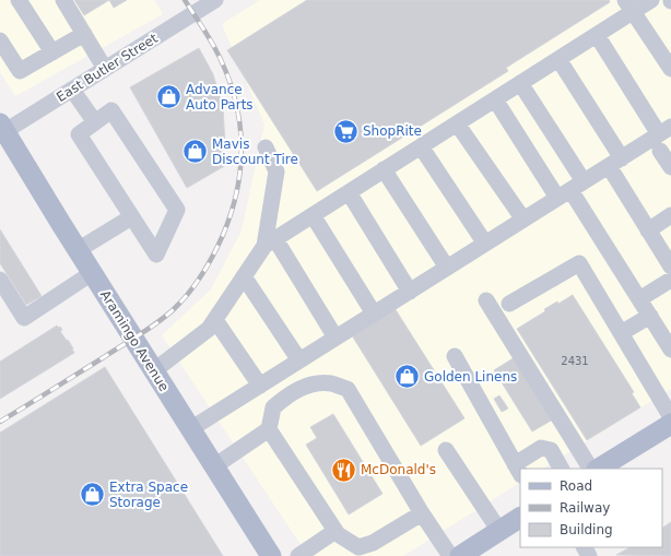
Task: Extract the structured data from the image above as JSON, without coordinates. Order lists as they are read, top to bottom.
{
  "streets": {
    "main road": ["Aramingo Avenue"],
    "street": ["East Butler Street"]
  },
  "crossings": [
    ["East Butler Street", "Aramingo Avenue"]
  ],
  "places": {
    "shop": [
      "Advance Auto Parts",
      "Mavis Discount Tire",
      "Golden Linens",
      "Extra Space Storage"
    ],
    "supermarket": ["ShopRite"],
    "restaurant": ["McDonald's"]
  },
  "house_numbers": ["2431"],
  "legend": ["Road", "Railway", "Building"]
}
